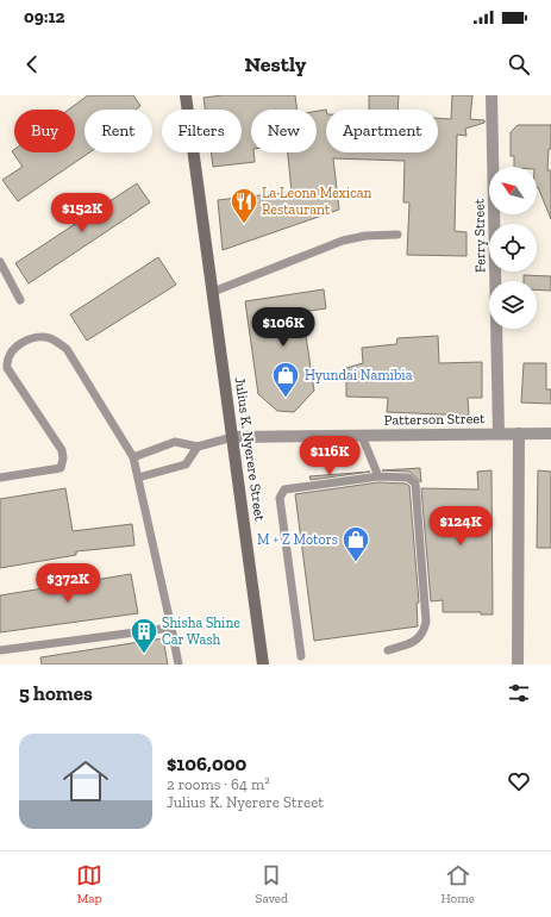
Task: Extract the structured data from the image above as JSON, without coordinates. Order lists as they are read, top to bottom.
{
  "streets": {
    "street": ["Ferry Street", "Patterson Street", "Julius K. Nyerere Street"]
  },
  "crossings": [
    ["Ferry Street", "Patterson Street"],
    ["Patterson Street", "Julius K. Nyerere Street"]
  ],
  "places": {
    "restaurant": ["La Leona Mexican Restaurant"],
    "shop": ["Hyundai Namibia", "M + Z Motors"],
    "building": ["Shisha Shine Car Wash"]
  },
  "north": "top left",
  "page": {
    "status": "09:12",
    "header": "Nestly",
    "chip": [
      "Buy",
      "Rent",
      "Filters",
      "New",
      "Apartment"
    ],
    "price": [
      "$152K",
      "$106K",
      "$116K",
      "$124K",
      "$372K"
    ],
    "heading": "5 homes",
    "list": [
      {
        "name": "$106,000",
        "note": "2 rooms · 64 m² · Julius K. Nyerere Street"
      }
    ],
    "tabs": ["Map", "Saved", "Home"]
  }
}
